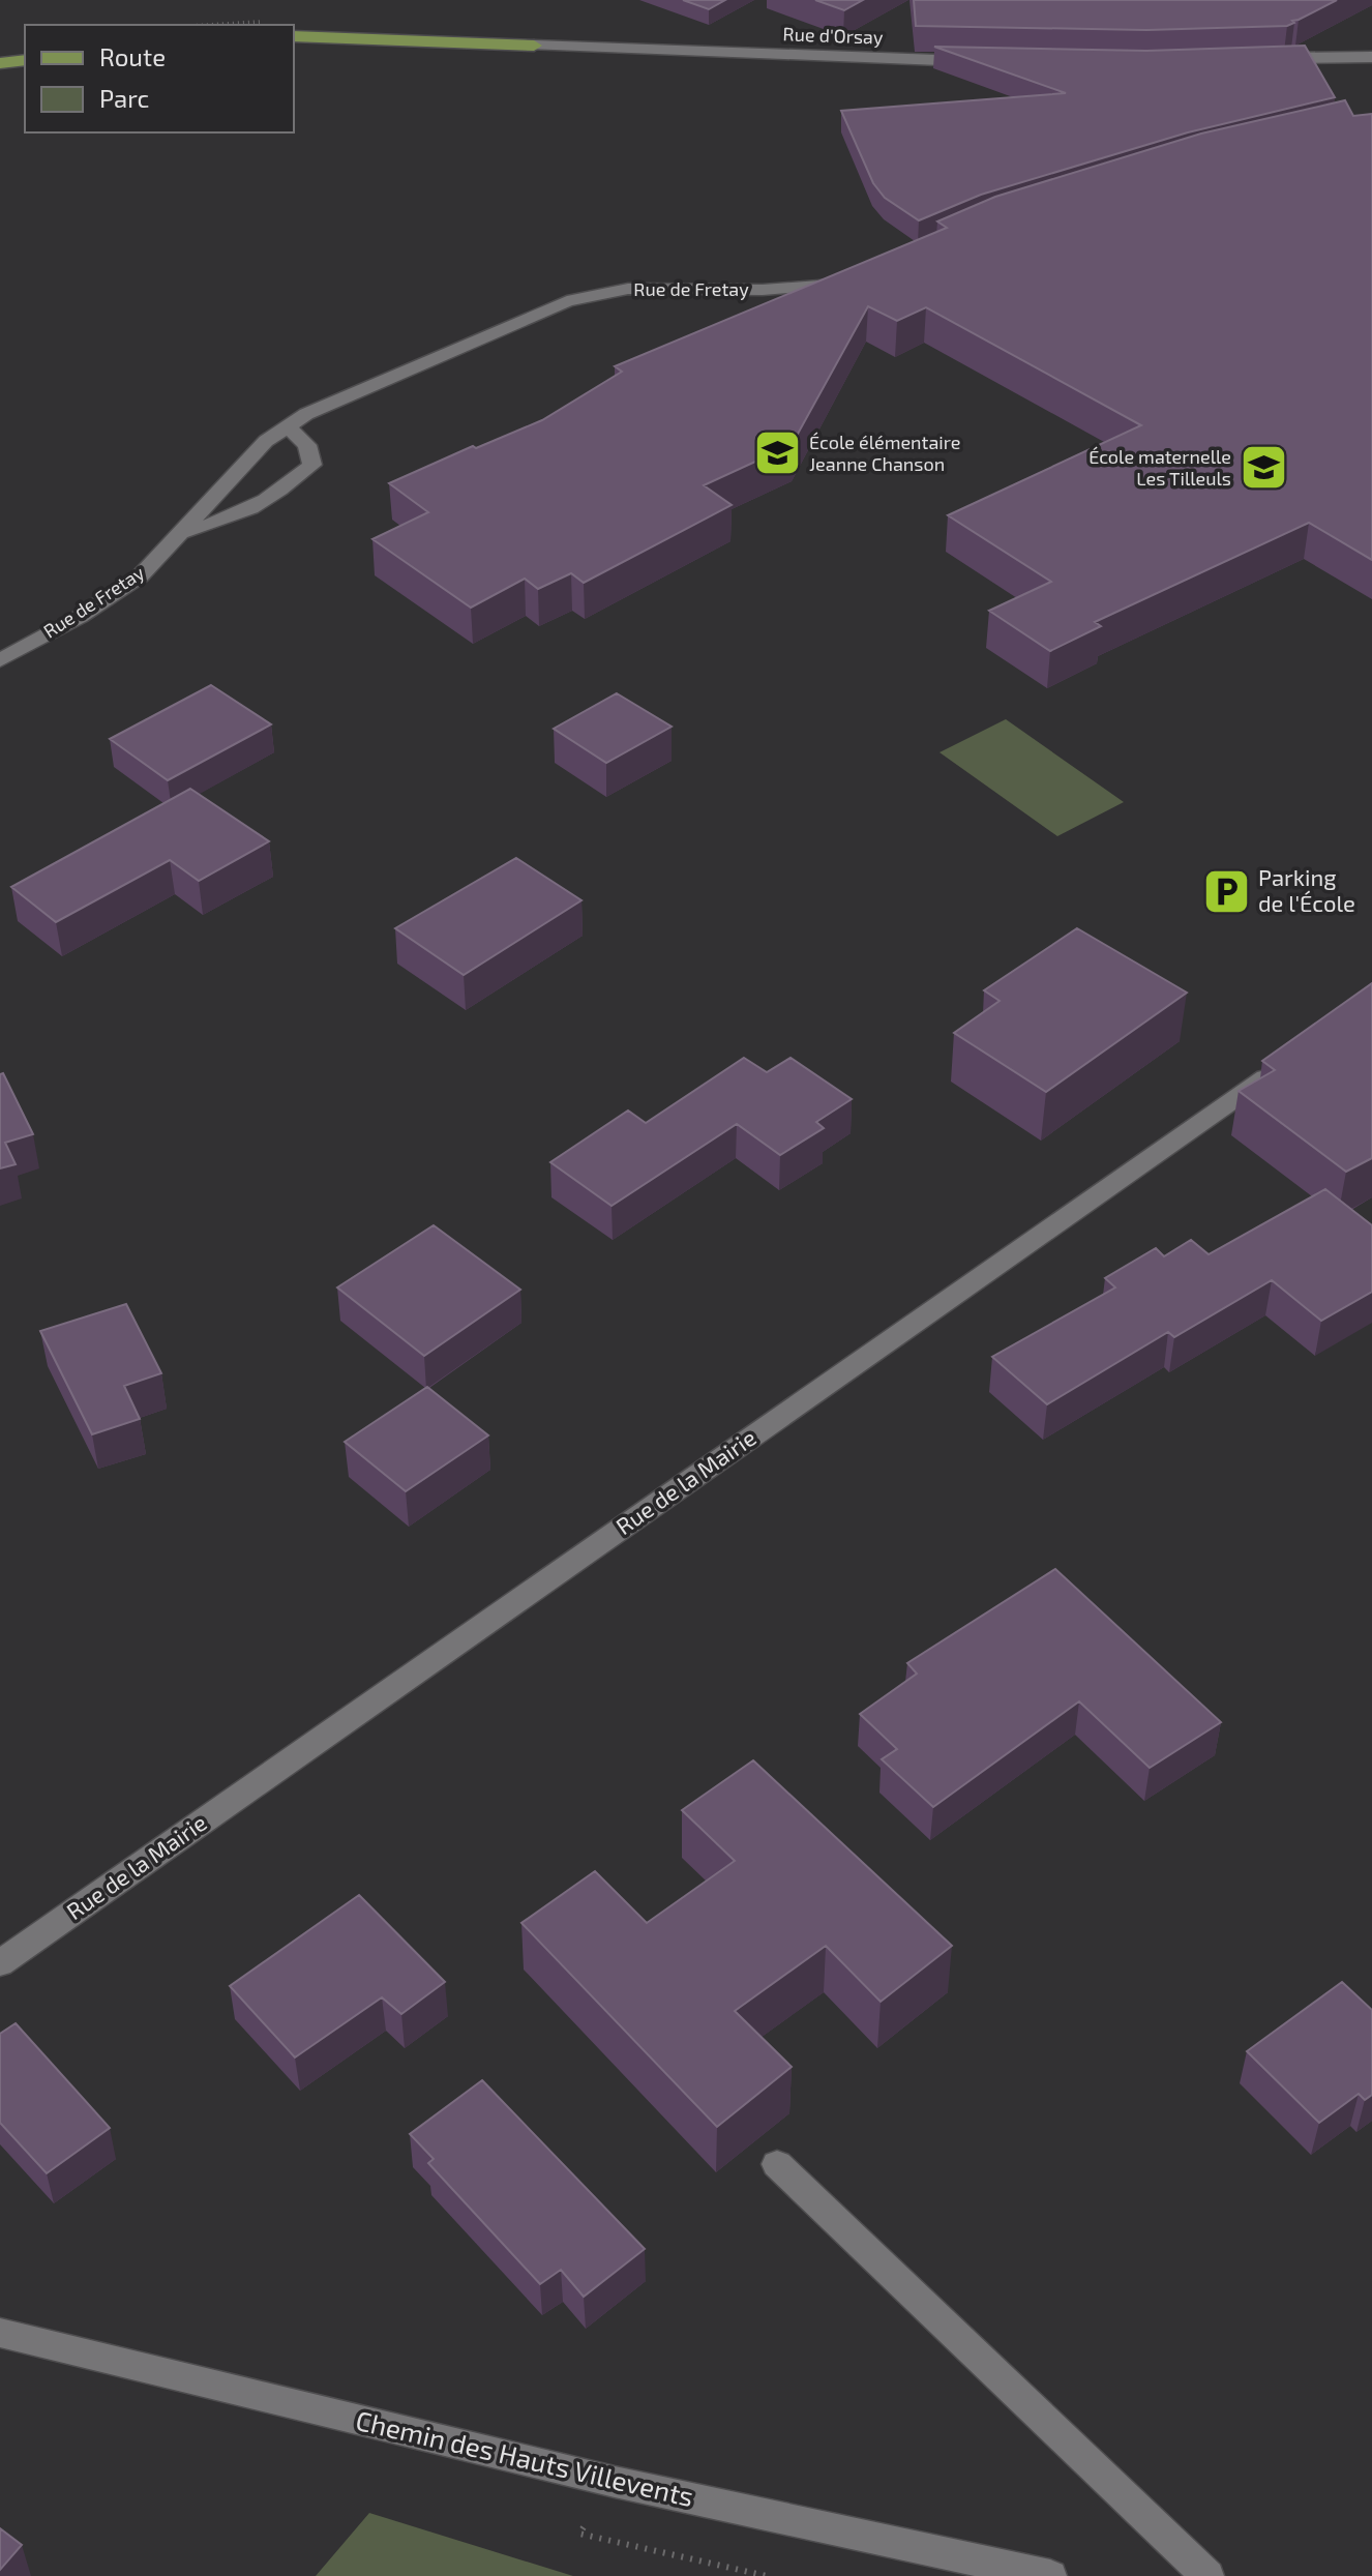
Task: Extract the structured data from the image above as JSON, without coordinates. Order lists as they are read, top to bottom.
{
  "streets": {
    "main road": ["Rue d'Orsay"],
    "street": ["Rue de Fretay", "Rue de la Mairie", "Chemin des Hauts Villevents"]
  },
  "places": {
    "school or university": ["École élémentaire Jeanne Chanson", "École maternelle Les Tilleuls"],
    "parking": ["Parking de l'École"]
  },
  "legend": ["Route", "Parc"]
}
